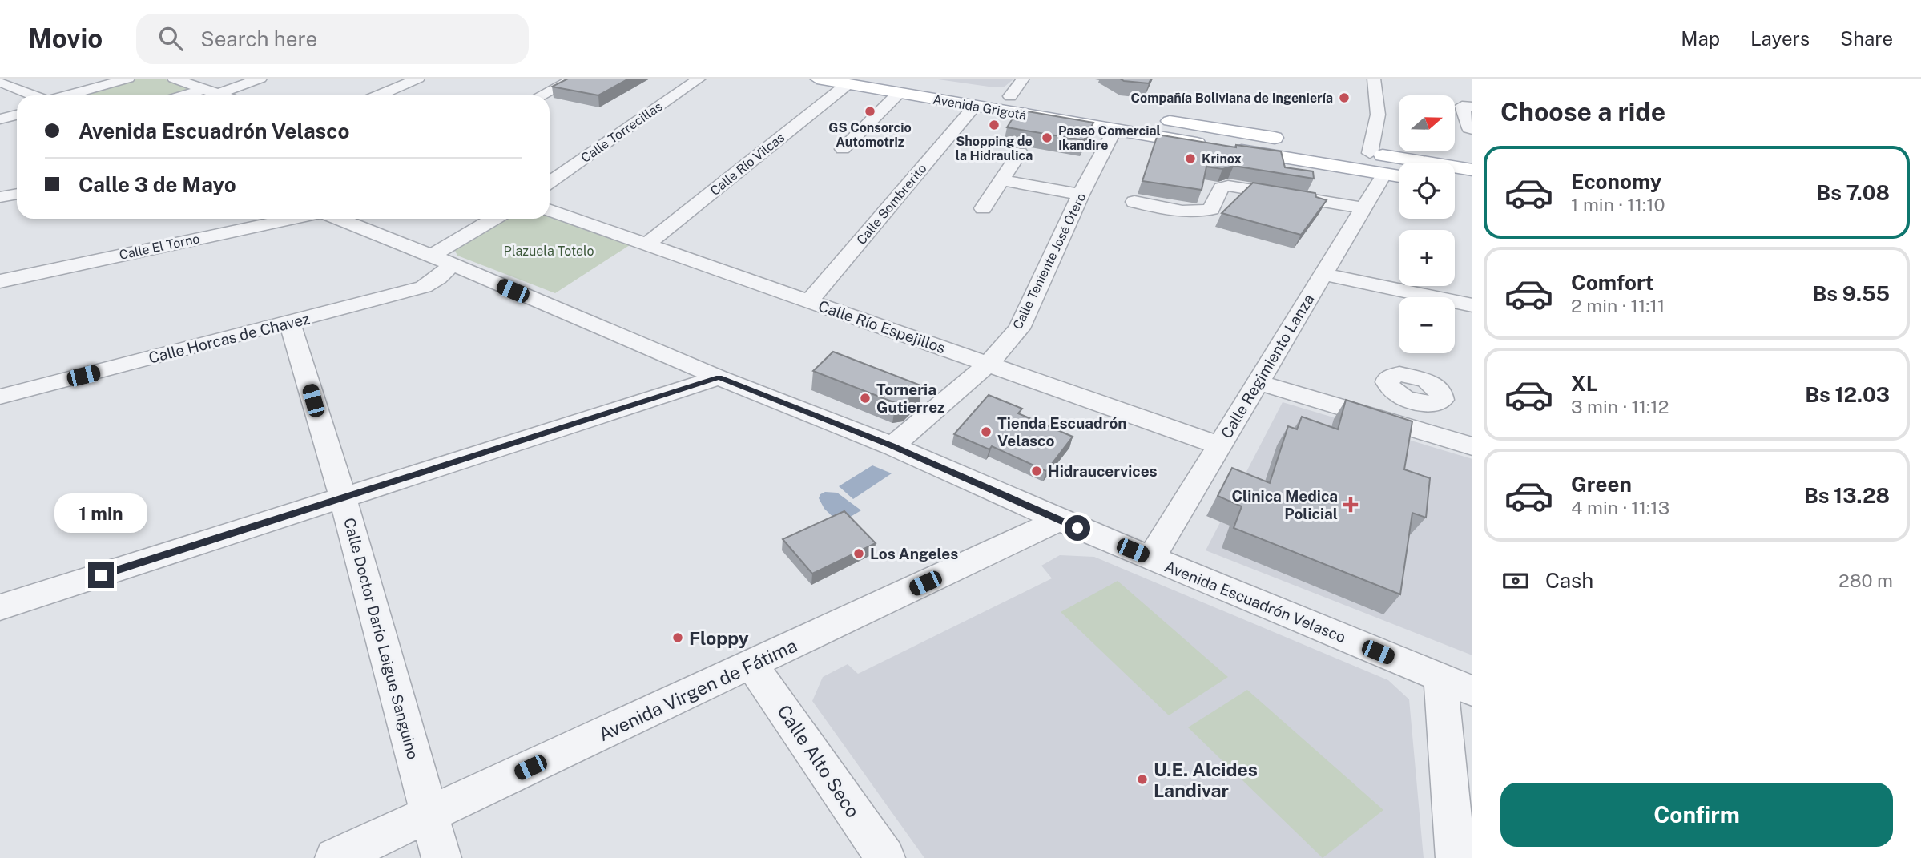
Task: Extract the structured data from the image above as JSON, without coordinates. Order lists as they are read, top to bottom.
{
  "streets": {
    "main road": ["Avenida Grigotá"],
    "street": [
      "Calle Torrecillas",
      "Calle Río Vilcas",
      "Calle Sombrerito",
      "Calle El Torno",
      "Calle Teniente José Otero",
      "Calle Río Espejillos",
      "Calle Horcas de Chavez",
      "Calle Regimiento Lanza",
      "Avenida Escuadrón Velasco",
      "Calle Doctor Darío Leigue Sanguino",
      "Avenida Virgen de Fátima",
      "Calle Alto Seco"
    ]
  },
  "crossings": [
    ["Avenida Grigotá", "Calle Río Vilcas"],
    ["Avenida Grigotá", "Calle Sombrerito"],
    ["Avenida Grigotá", "Calle Teniente José Otero"],
    ["Avenida Grigotá", "Calle Regimiento Lanza"],
    ["Calle Río Vilcas", "Calle Río Espejillos"],
    ["Calle Sombrerito", "Calle Río Espejillos"],
    ["Calle Teniente José Otero", "Calle Río Espejillos"],
    ["Calle Teniente José Otero", "Avenida Escuadrón Velasco"],
    ["Calle Río Espejillos", "Calle Regimiento Lanza"],
    ["Calle Horcas de Chavez", "Avenida Escuadrón Velasco"],
    ["Calle Horcas de Chavez", "Calle Doctor Darío Leigue Sanguino"],
    ["Calle Regimiento Lanza", "Avenida Escuadrón Velasco"],
    ["Avenida Escuadrón Velasco", "Avenida Virgen de Fátima"],
    ["Calle Doctor Darío Leigue Sanguino", "Avenida Virgen de Fátima"],
    ["Avenida Virgen de Fátima", "Calle Alto Seco"]
  ],
  "parks": ["Plazuela Totelo"],
  "places": {
    "other": [
      "Compañía Boliviana de Ingeniería",
      "GS Consorcio Automotriz",
      "Shopping de la Hidraulica",
      "Paseo Comercial Ikandire",
      "Krinox",
      "Torneria Gutierrez",
      "Tienda Escuadrón Velasco",
      "Hidraucervices",
      "Los Angeles",
      "Floppy",
      "U.E. Alcides Landivar"
    ],
    "health": ["Clinica Medica Policial"]
  },
  "north": "right",
  "page": {
    "header": "Movio",
    "search": "Search here",
    "nav": ["Map", "Layers", "Share"],
    "heading": "Choose a ride",
    "map_buttons": ["+", "−"],
    "banner": ["Avenida Escuadrón Velasco", "Calle 3 de Mayo"],
    "list": [
      {
        "name": "Economy",
        "note": "1 min · 11:10",
        "value": "Bs 7.08"
      },
      {
        "name": "Comfort",
        "note": "2 min · 11:11",
        "value": "Bs 9.55"
      },
      {
        "name": "XL",
        "note": "3 min · 11:12",
        "value": "Bs 12.03"
      },
      {
        "name": "Green",
        "note": "4 min · 11:13",
        "value": "Bs 13.28"
      }
    ],
    "bubble": "1 min",
    "pay": ["Cash", "280 m"],
    "buttons": "Confirm"
  }
}
